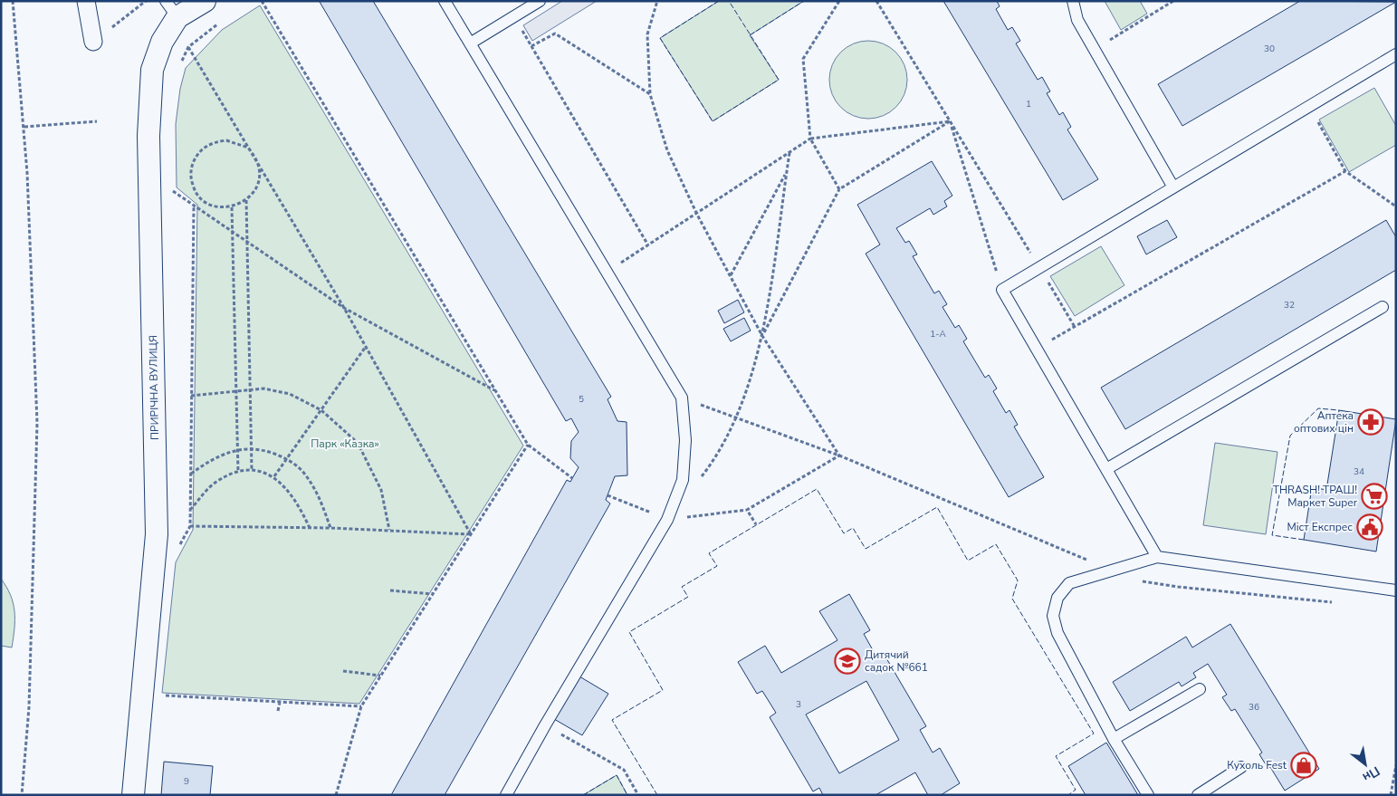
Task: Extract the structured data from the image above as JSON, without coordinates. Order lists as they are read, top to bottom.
{
  "streets": {
    "street": ["ПРИРІЧНА ВУЛИЦЯ"]
  },
  "parks": ["Парк «Казка»"],
  "places": {
    "pharmacy": ["Аптека оптових цін"],
    "supermarket": ["THRASH! ТРАШ! Маркет Super"],
    "public building": ["Міст Експрес"],
    "school or university": ["Дитячий садок №661"],
    "shop": ["Кухоль Fest"]
  },
  "house_numbers": [
    "30",
    "1",
    "32",
    "1-А",
    "5",
    "34",
    "3",
    "36",
    "9"
  ],
  "north": "bottom right"
}
